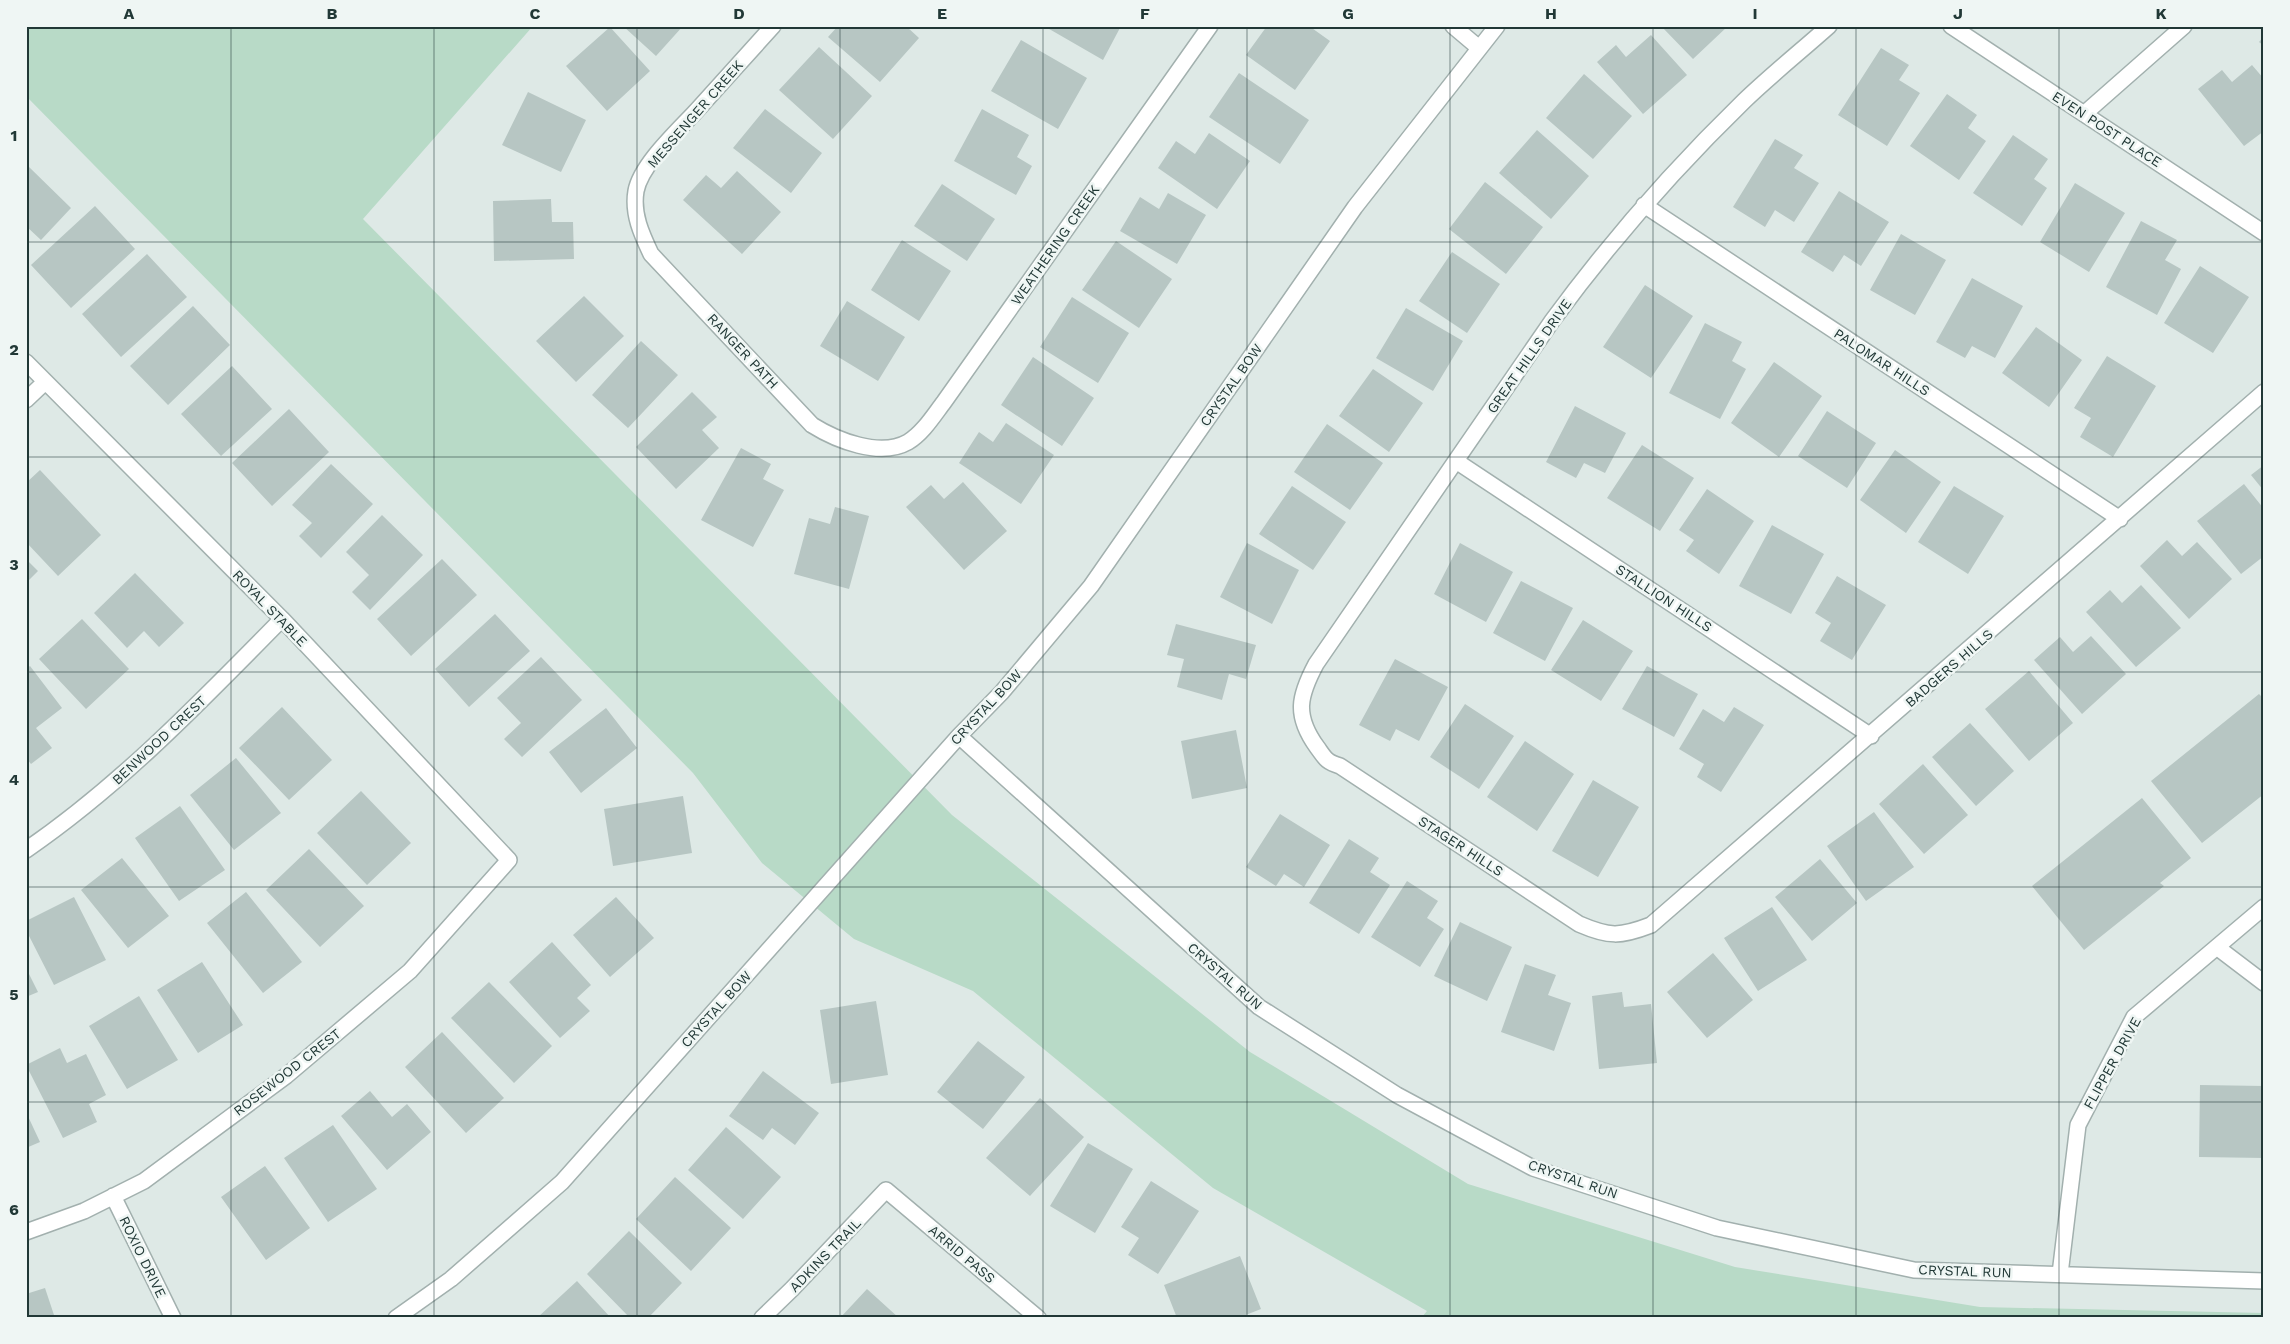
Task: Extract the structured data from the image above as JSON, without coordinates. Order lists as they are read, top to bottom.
{
  "streets": {
    "street": [
      "MESSENGER CREEK",
      "EVEN POST PLACE",
      "WEATHERING CREEK",
      "RANGER PATH",
      "GREAT HILLS DRIVE",
      "PALOMAR HILLS",
      "CRYSTAL BOW",
      "STALLION HILLS",
      "ROYAL STABLE",
      "BADGERS HILLS",
      "BENWOOD CREST",
      "STAGER HILLS",
      "CRYSTAL RUN",
      "FLIPPER DRIVE",
      "ROSEWOOD CREST",
      "ARRID PASS",
      "ADKINS TRAIL",
      "ROXIO DRIVE"
    ]
  },
  "crossings": [
    ["MESSENGER CREEK", "RANGER PATH"],
    ["WEATHERING CREEK", "RANGER PATH"],
    ["GREAT HILLS DRIVE", "PALOMAR HILLS"],
    ["GREAT HILLS DRIVE", "STALLION HILLS"],
    ["GREAT HILLS DRIVE", "STAGER HILLS"],
    ["PALOMAR HILLS", "BADGERS HILLS"],
    ["CRYSTAL BOW", "CRYSTAL RUN"],
    ["STALLION HILLS", "BADGERS HILLS"],
    ["ROYAL STABLE", "BENWOOD CREST"],
    ["ROYAL STABLE", "ROSEWOOD CREST"],
    ["BADGERS HILLS", "STAGER HILLS"],
    ["CRYSTAL RUN", "FLIPPER DRIVE"],
    ["ROSEWOOD CREST", "ROXIO DRIVE"],
    ["ARRID PASS", "ADKINS TRAIL"]
  ],
  "grid": {
    "columns": [
      "A",
      "B",
      "C",
      "D",
      "E",
      "F",
      "G",
      "H",
      "I",
      "J",
      "K"
    ],
    "rows": [
      "1",
      "2",
      "3",
      "4",
      "5",
      "6"
    ]
  }
}
